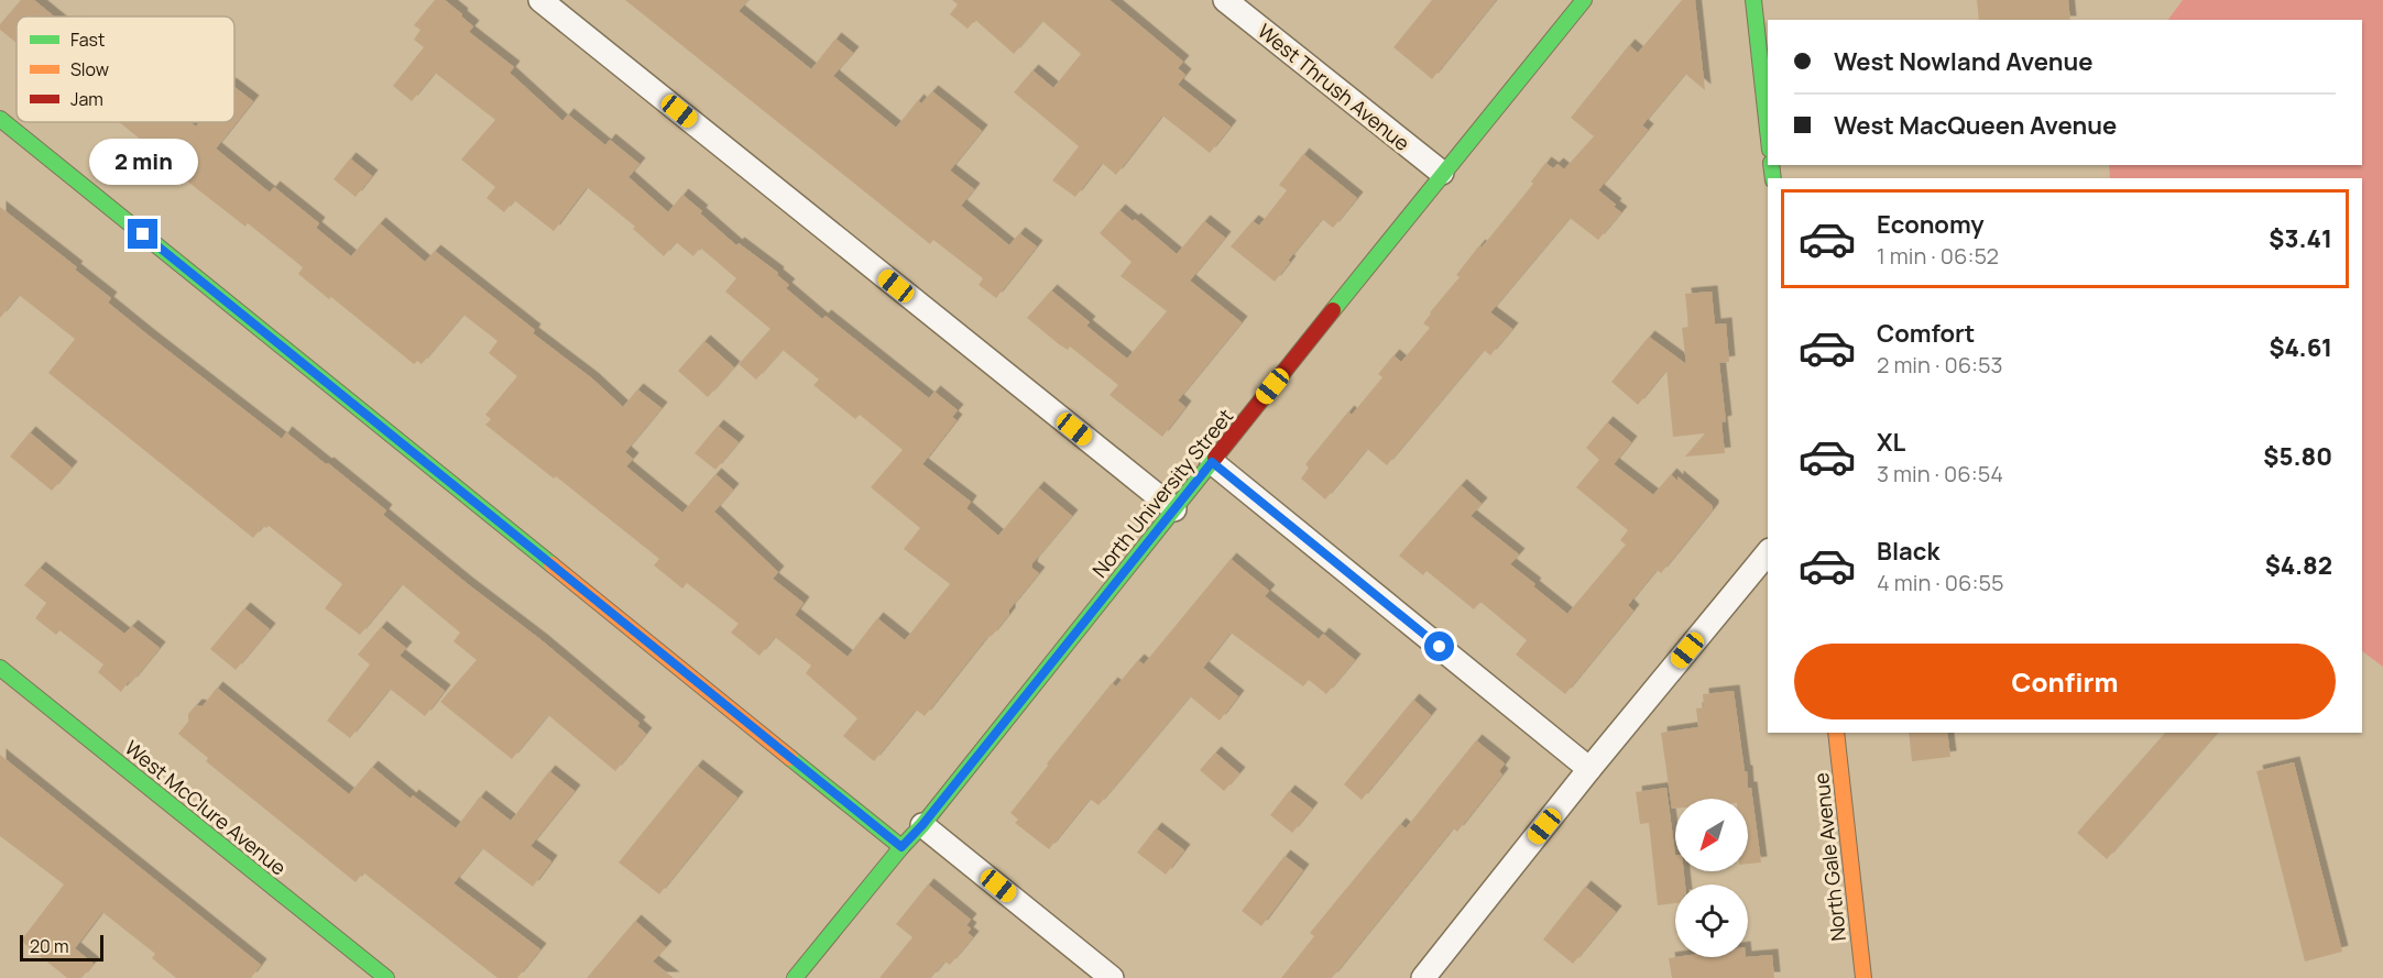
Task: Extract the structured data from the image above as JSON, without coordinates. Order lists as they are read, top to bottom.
{
  "streets": {
    "main road": ["North University Street", "West McClure Avenue", "North Gale Avenue"],
    "street": ["West Thrush Avenue"]
  },
  "crossings": [
    ["West Thrush Avenue", "North University Street"]
  ],
  "legend": ["Fast", "Slow", "Jam"],
  "scale_bar": "20 m",
  "north": "bottom left",
  "page": {
    "banner": ["West Nowland Avenue", "West MacQueen Avenue"],
    "bubble": "2 min",
    "list": [
      {
        "name": "Economy",
        "note": "1 min · 06:52",
        "value": "$3.41"
      },
      {
        "name": "Comfort",
        "note": "2 min · 06:53",
        "value": "$4.61"
      },
      {
        "name": "XL",
        "note": "3 min · 06:54",
        "value": "$5.80"
      },
      {
        "name": "Black",
        "note": "4 min · 06:55",
        "value": "$4.82"
      }
    ],
    "buttons": "Confirm",
    "scale": "20 m"
  }
}
